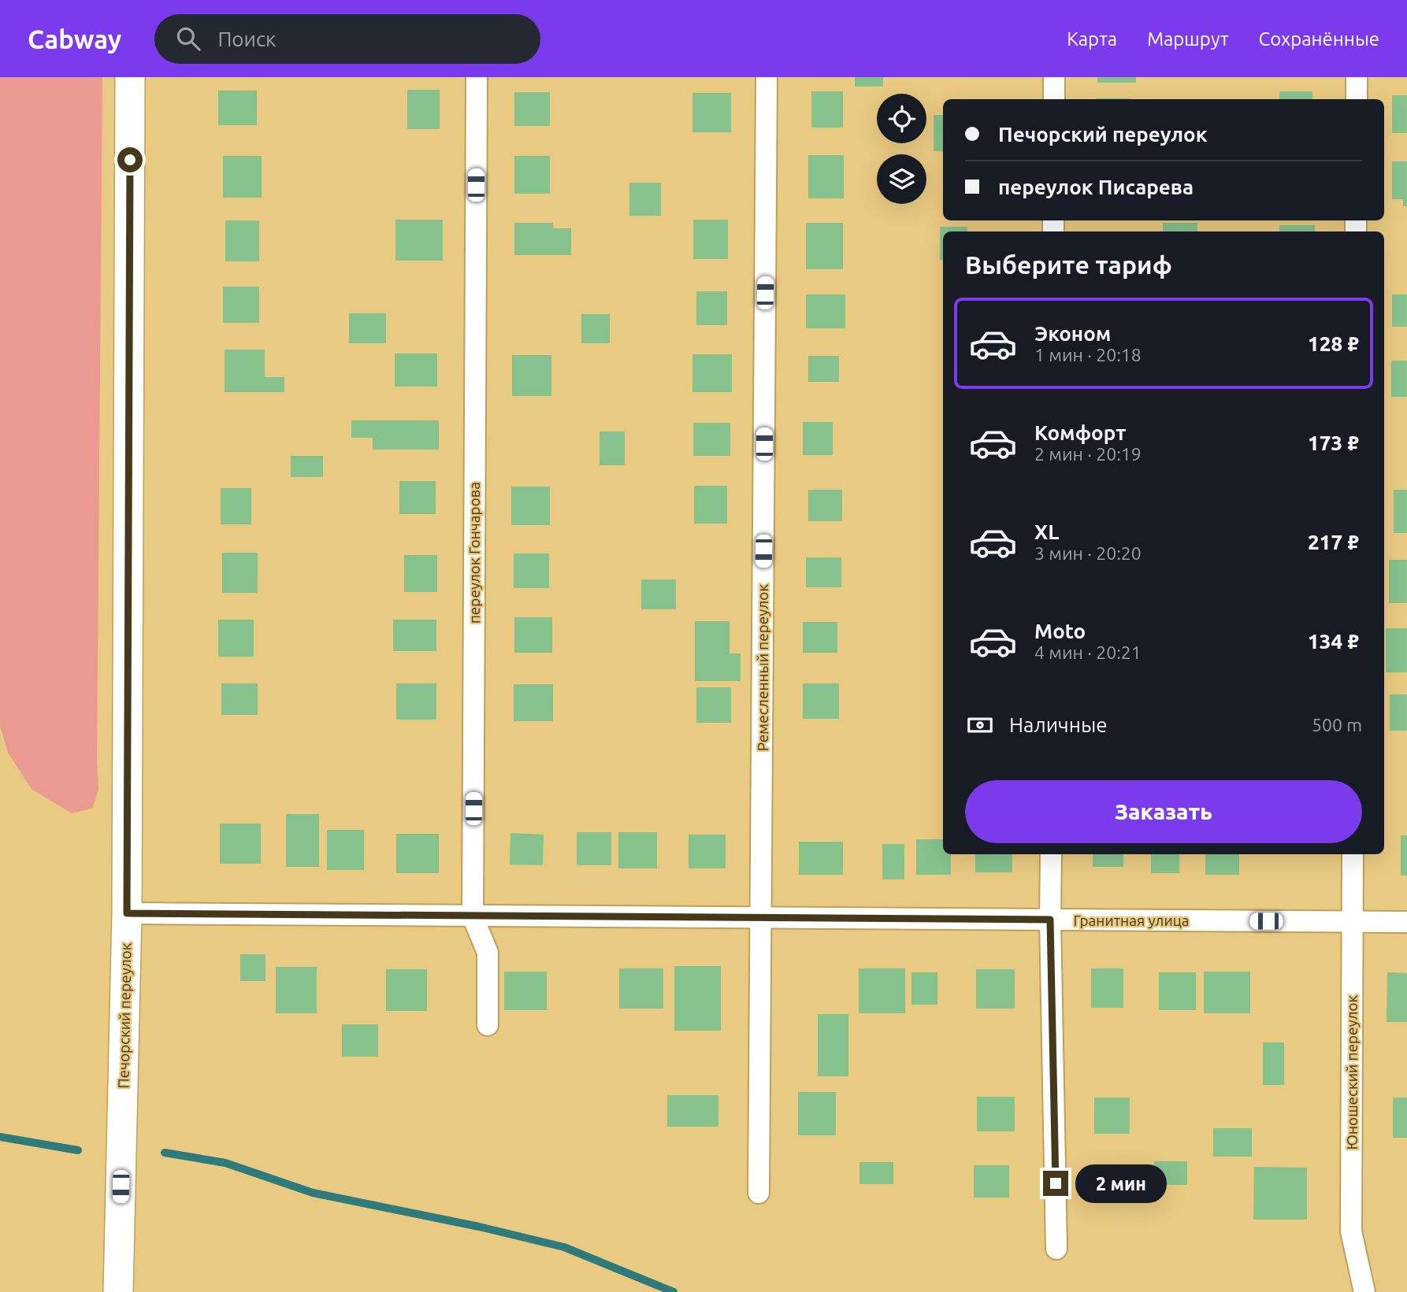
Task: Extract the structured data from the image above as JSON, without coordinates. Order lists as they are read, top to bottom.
{
  "streets": {
    "street": [
      "переулок Гончарова",
      "Ремесленный переулок",
      "Гранитная улица",
      "Печорский переулок",
      "Юношеский переулок"
    ]
  },
  "crossings": [
    ["переулок Гончарова", "Гранитная улица"],
    ["Ремесленный переулок", "Гранитная улица"],
    ["Гранитная улица", "Печорский переулок"],
    ["Гранитная улица", "Юношеский переулок"]
  ],
  "page": {
    "header": "Cabway",
    "search": "Поиск",
    "nav": ["Карта", "Маршрут", "Сохранённые"],
    "banner": ["Печорский переулок", "переулок Писарева"],
    "heading": "Выберите тариф",
    "list": [
      {
        "name": "Эконом",
        "note": "1 мин · 20:18",
        "value": "128 ₽"
      },
      {
        "name": "Комфорт",
        "note": "2 мин · 20:19",
        "value": "173 ₽"
      },
      {
        "name": "XL",
        "note": "3 мин · 20:20",
        "value": "217 ₽"
      },
      {
        "name": "Moto",
        "note": "4 мин · 20:21",
        "value": "134 ₽"
      }
    ],
    "pay": ["Наличные", "500 m"],
    "buttons": "Заказать",
    "bubble": "2 мин"
  }
}
